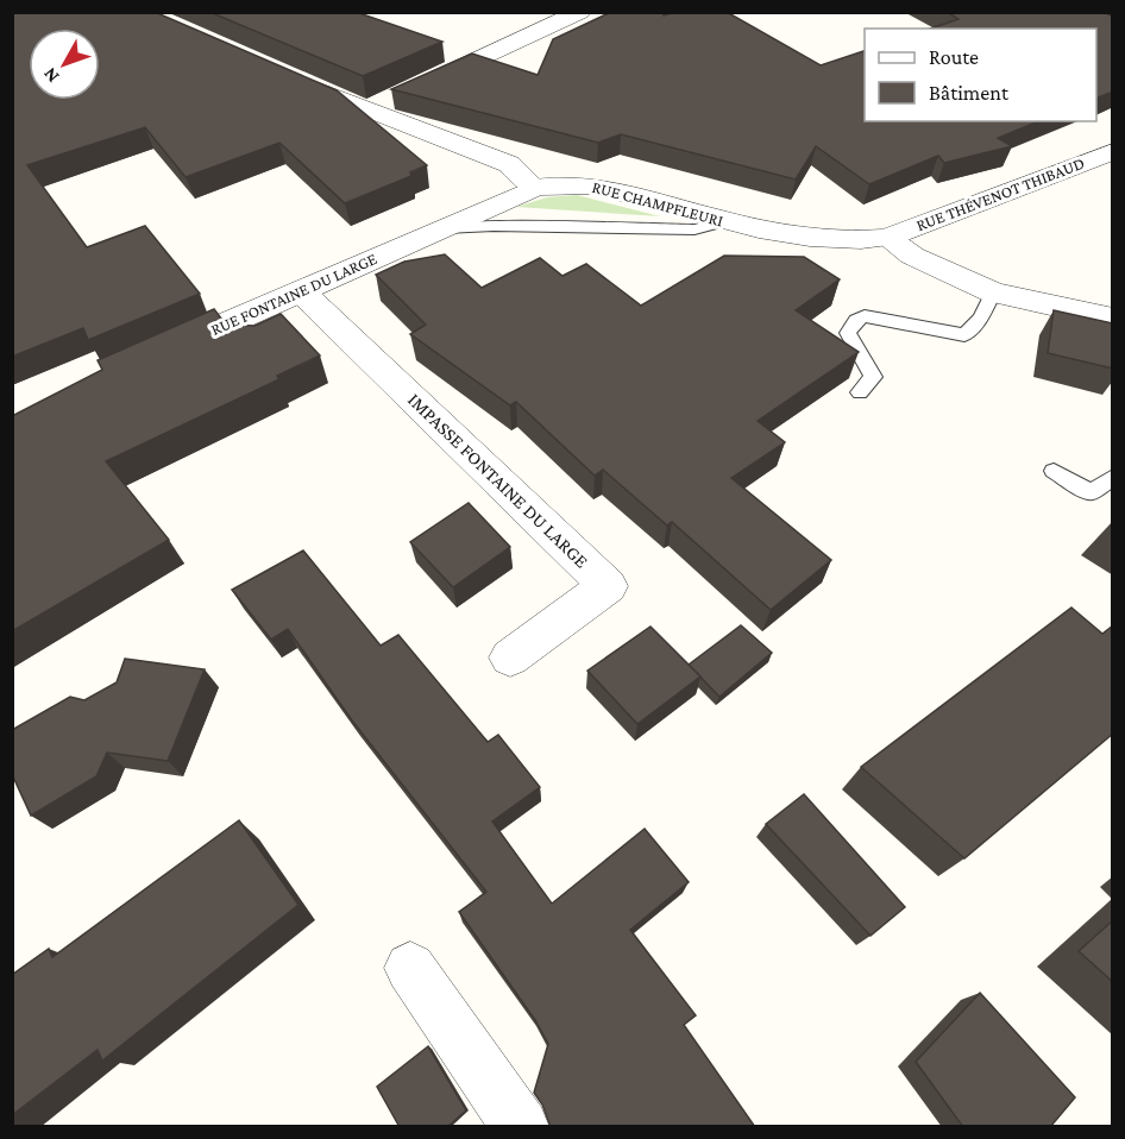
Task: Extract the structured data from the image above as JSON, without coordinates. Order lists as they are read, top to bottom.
{
  "streets": {
    "street": [
      "RUE THÉVENOT THIBAUD",
      "RUE CHAMPFLEURI",
      "RUE FONTAINE DU LARGE",
      "IMPASSE FONTAINE DU LARGE"
    ]
  },
  "crossings": [
    ["RUE THÉVENOT THIBAUD", "RUE CHAMPFLEURI"],
    ["RUE CHAMPFLEURI", "RUE FONTAINE DU LARGE"],
    ["RUE FONTAINE DU LARGE", "IMPASSE FONTAINE DU LARGE"]
  ],
  "legend": ["Route", "Bâtiment"],
  "north": "bottom left"
}
